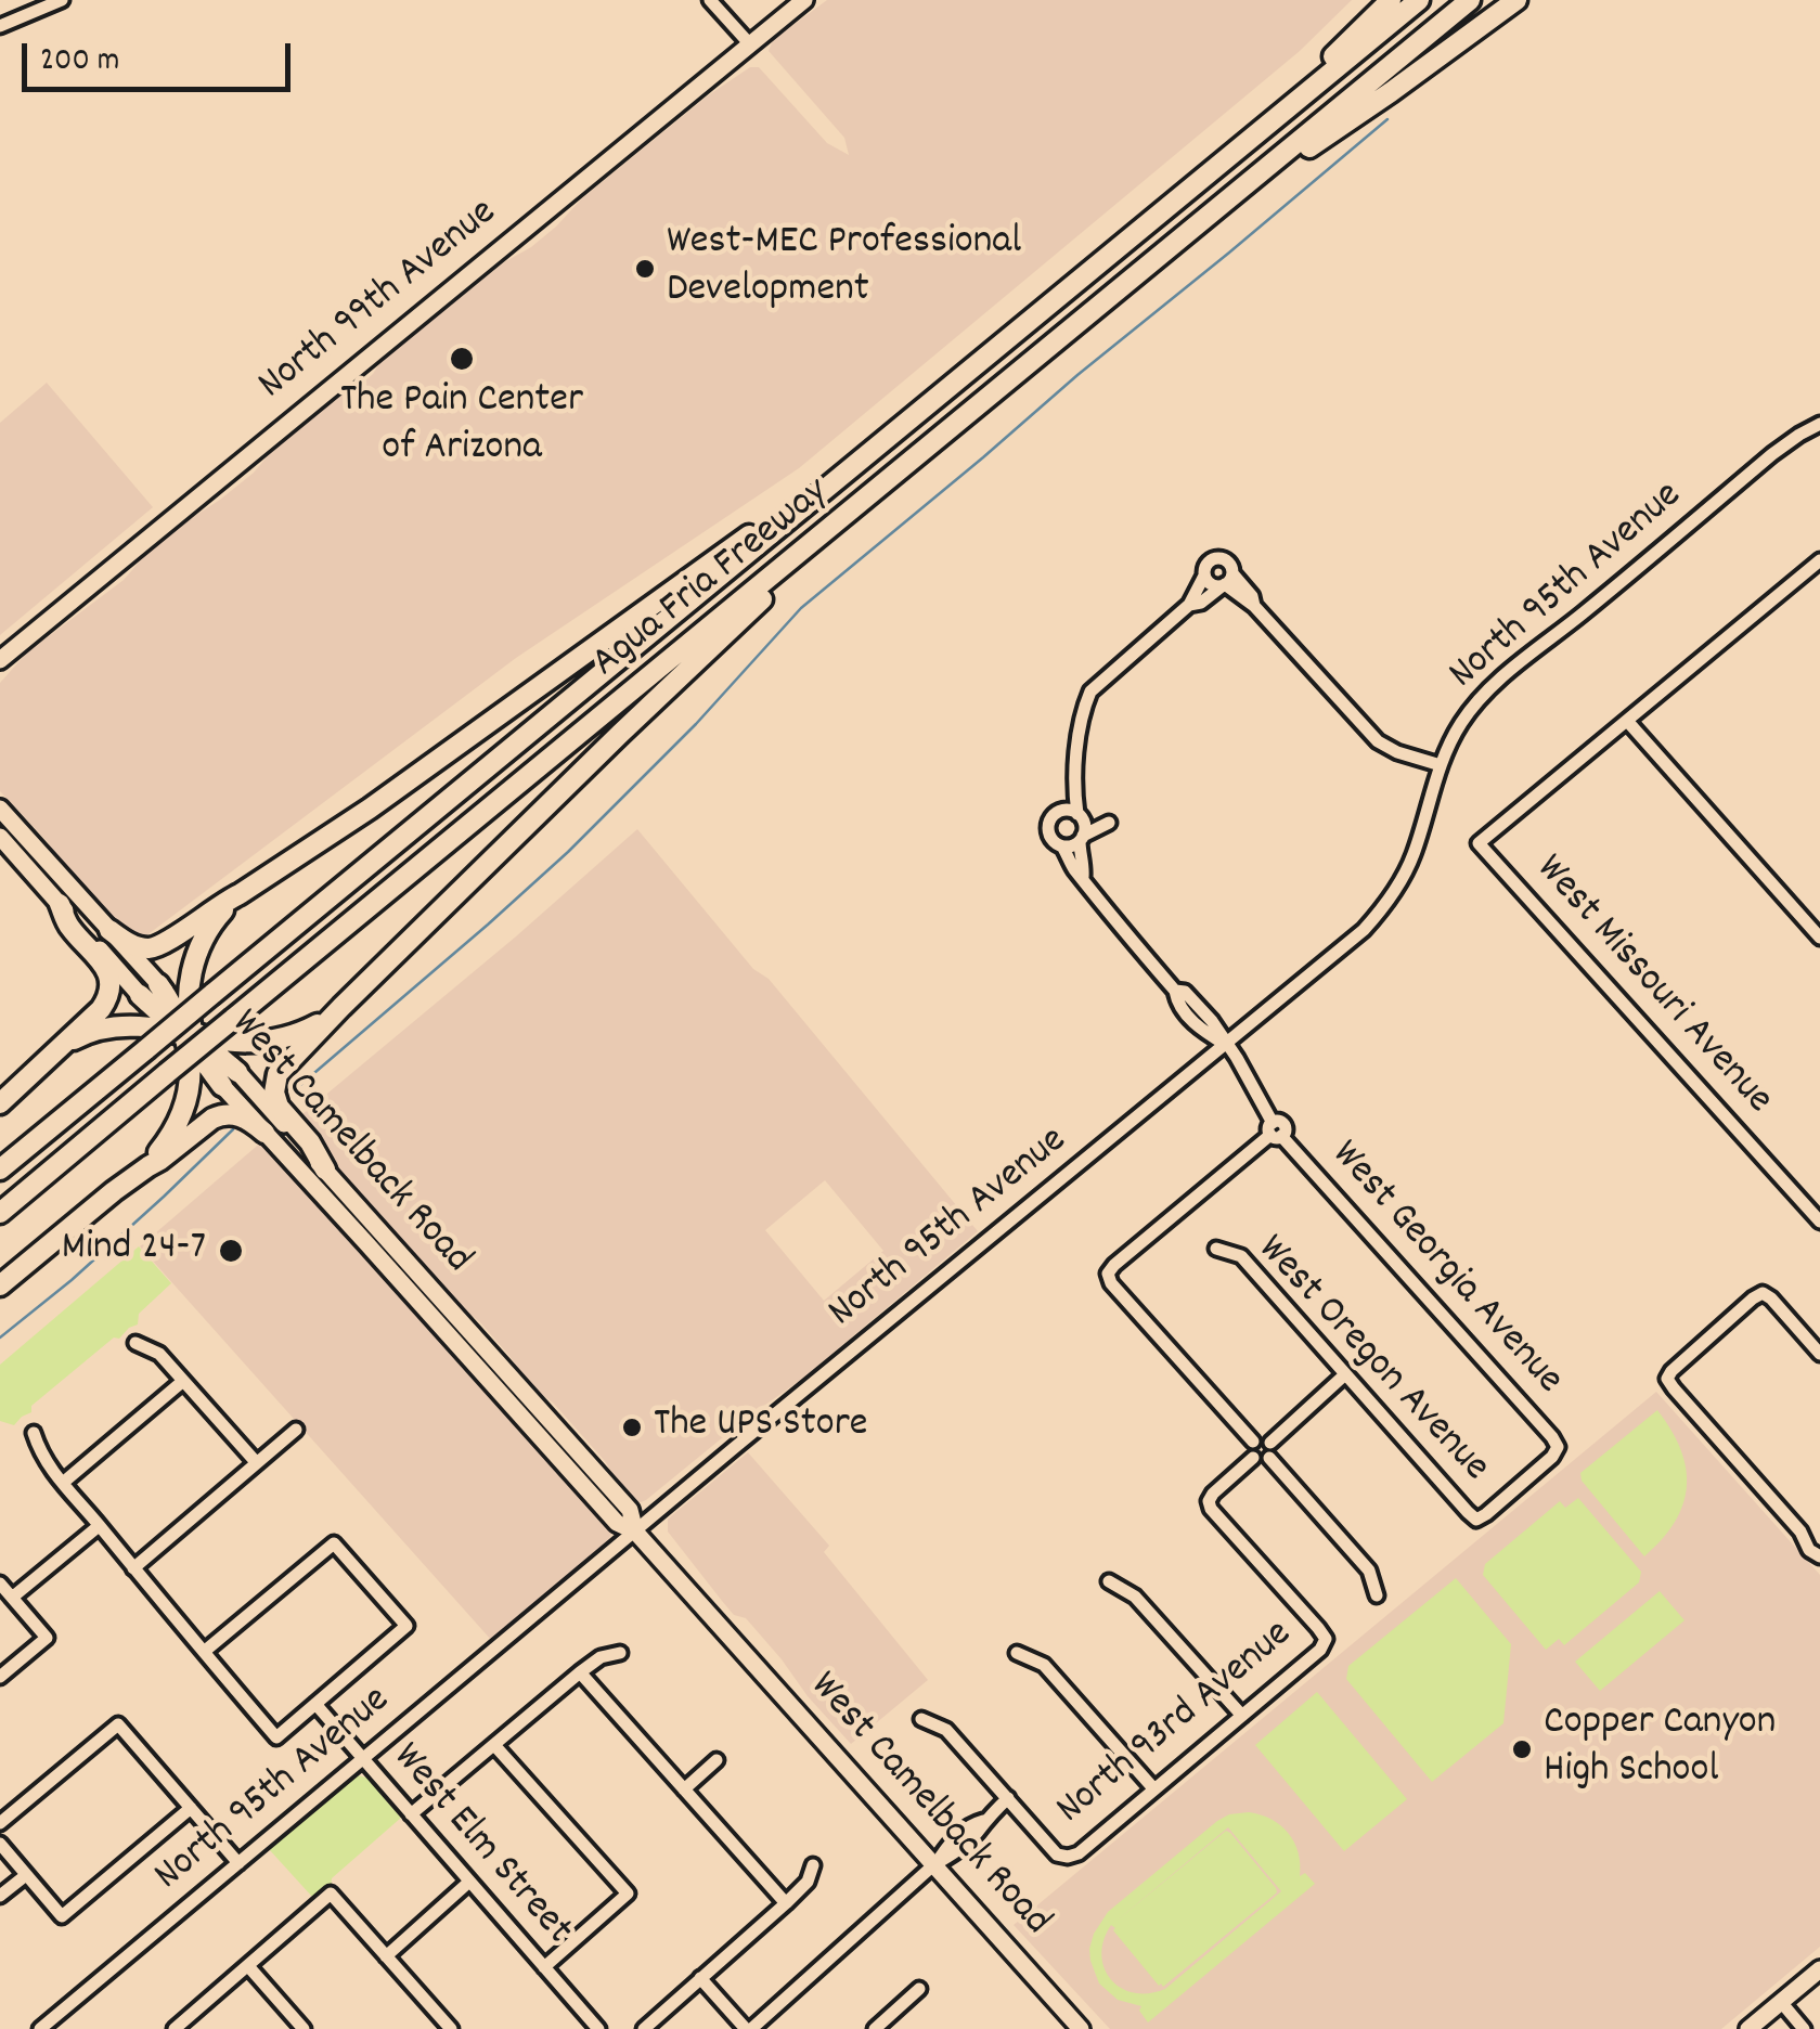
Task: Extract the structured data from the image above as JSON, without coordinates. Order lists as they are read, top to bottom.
{
  "streets": {
    "highway": ["Agua Fria Freeway"],
    "main road": ["North 99th Avenue", "West Camelback Road"],
    "street": [
      "North 95th Avenue",
      "West Missouri Avenue",
      "West Georgia Avenue",
      "West Oregon Avenue",
      "North 93rd Avenue",
      "West Elm Street"
    ]
  },
  "crossings": [
    ["North 95th Avenue", "West Camelback Road"],
    ["North 95th Avenue", "West Georgia Avenue"],
    ["North 95th Avenue", "West Elm Street"],
    ["West Camelback Road", "North 93rd Avenue"],
    ["West Georgia Avenue", "West Oregon Avenue"]
  ],
  "places": [
    "West-MEC Professional Development",
    "The Pain Center of Arizona",
    "Mind 24-7",
    "The UPS Store",
    "Copper Canyon High School"
  ],
  "scale_bar": "200 m"
}
